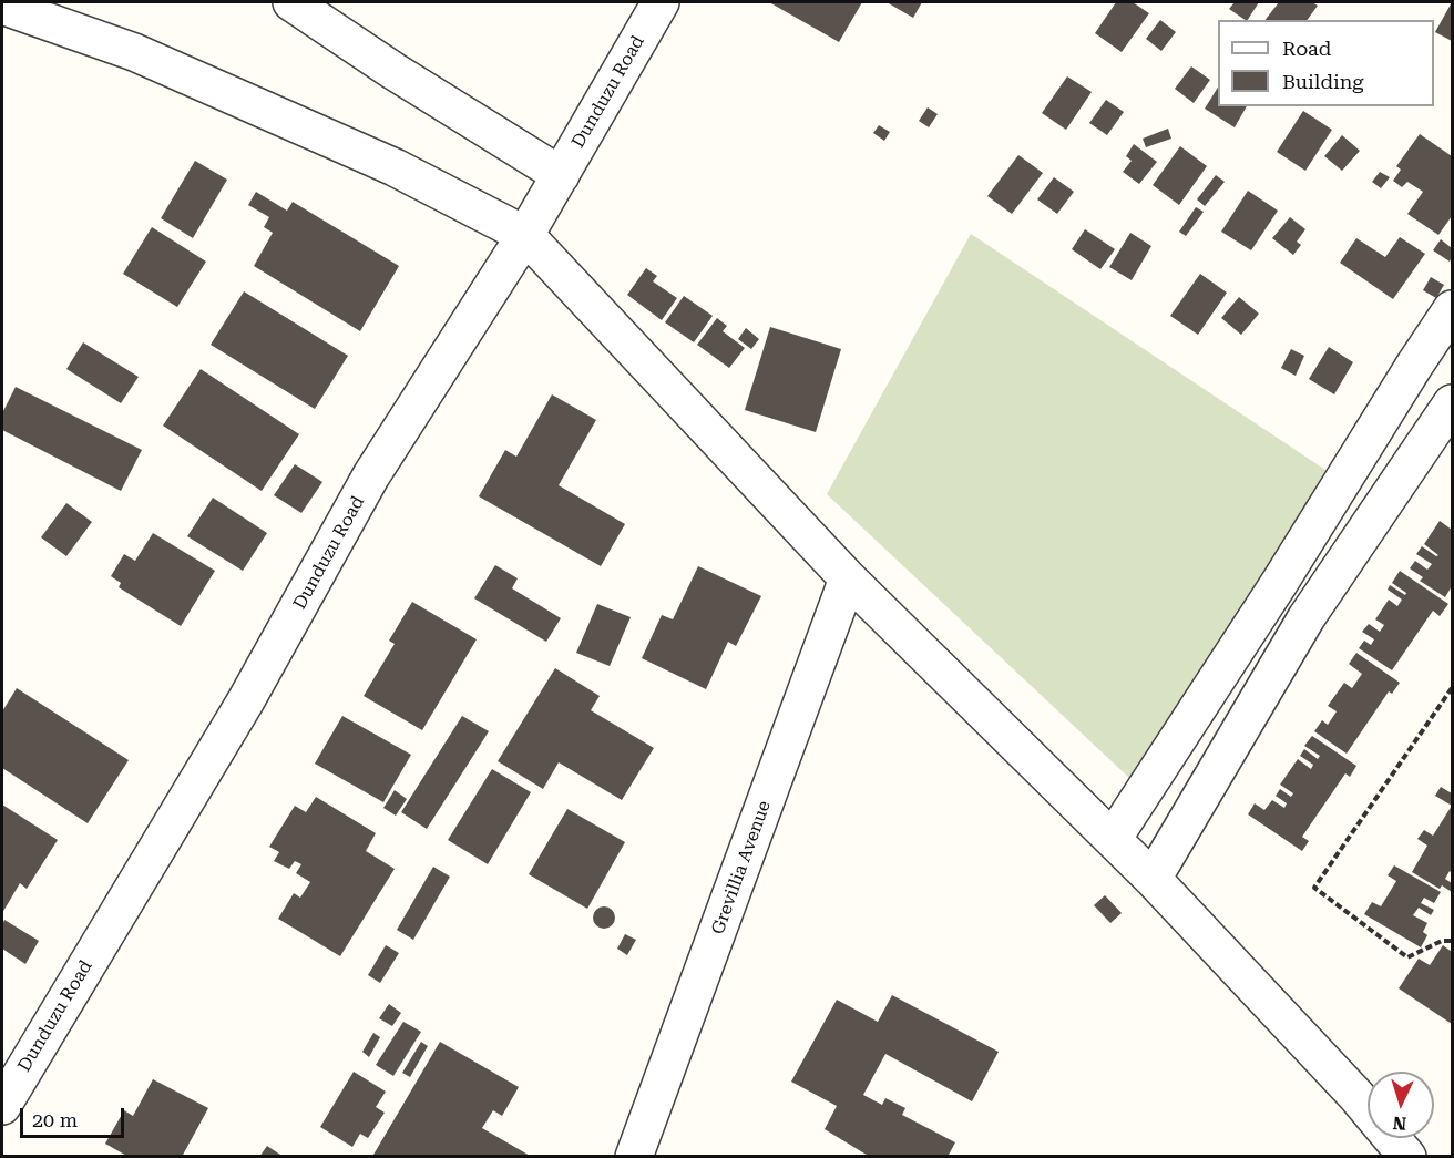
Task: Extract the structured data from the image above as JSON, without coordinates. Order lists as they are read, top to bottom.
{
  "streets": {
    "street": ["Dunduzu Road", "Grevillia Avenue"]
  },
  "legend": ["Road", "Building"],
  "scale_bar": "20 m",
  "north": "bottom"
}
